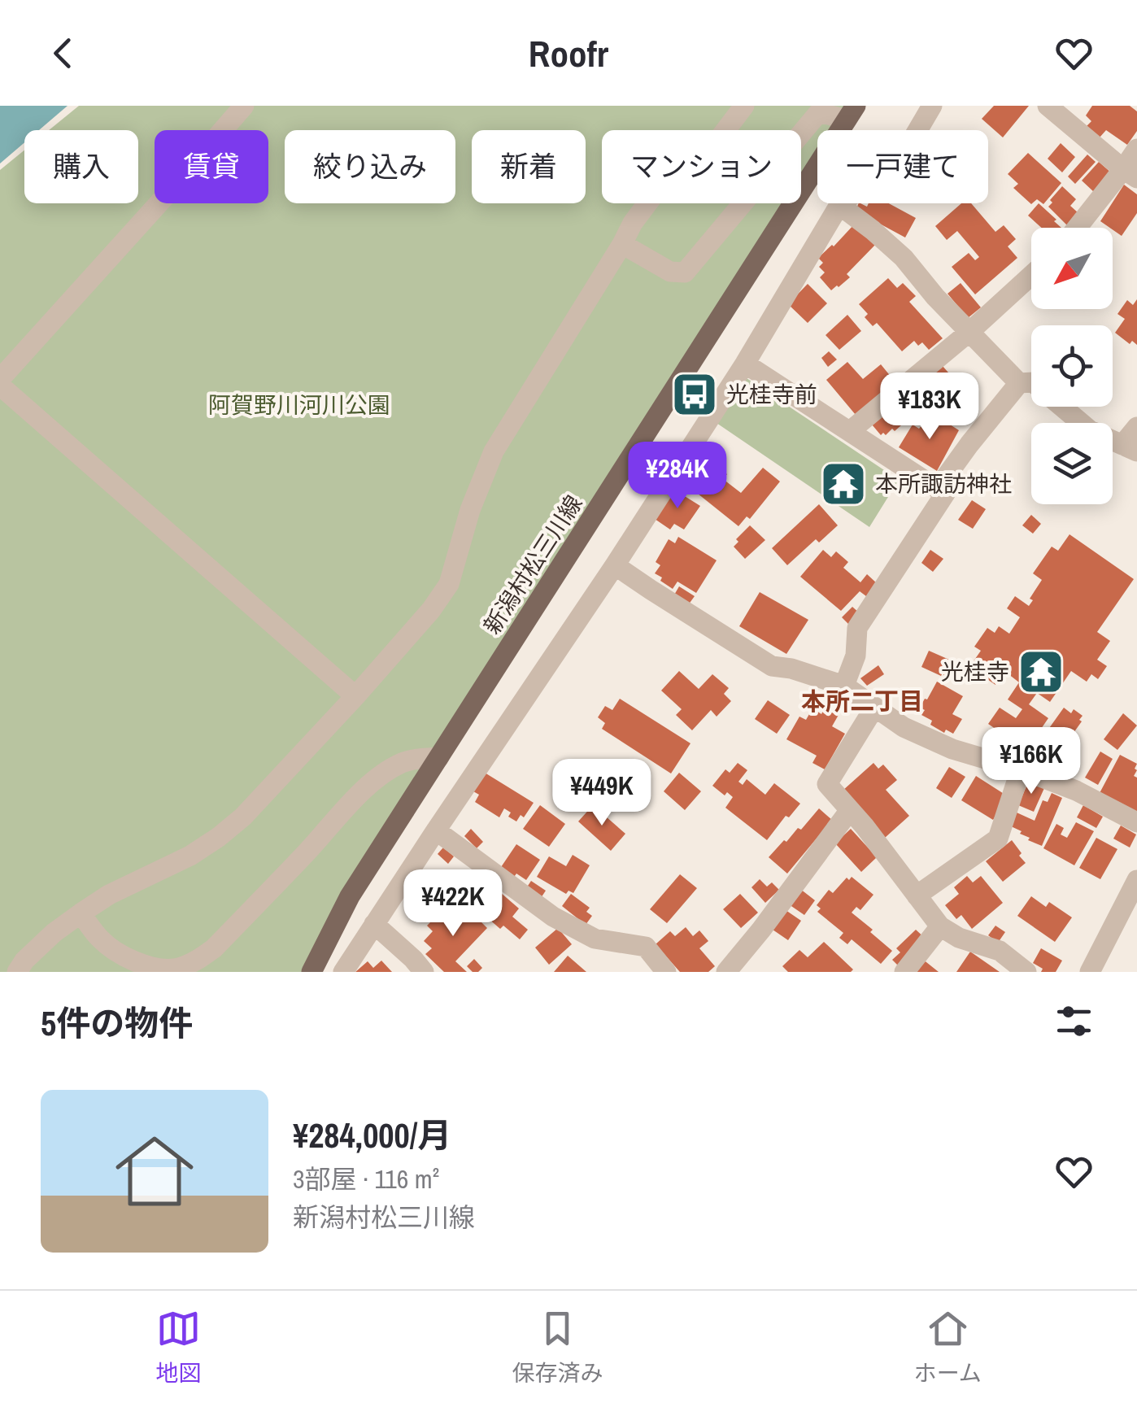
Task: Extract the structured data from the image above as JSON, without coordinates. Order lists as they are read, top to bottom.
{
  "streets": {
    "main road": ["新潟村松三川線"]
  },
  "districts": ["本所二丁目"],
  "parks": ["阿賀野川河川公園"],
  "places": {
    "bus stop": ["光桂寺前"],
    "temple": ["本所諏訪神社", "光桂寺"]
  },
  "north": "bottom left",
  "page": {
    "header": "Roofr",
    "chip": [
      "購入",
      "賃貸",
      "絞り込み",
      "新着",
      "マンション",
      "一戸建て"
    ],
    "price": [
      "¥183K",
      "¥284K",
      "¥166K",
      "¥449K",
      "¥422K"
    ],
    "heading": "5件の物件",
    "list": [
      {
        "name": "¥284,000/月",
        "note": "3部屋 · 116 m² · 新潟村松三川線"
      }
    ],
    "tabs": ["地図", "保存済み", "ホーム"]
  }
}
